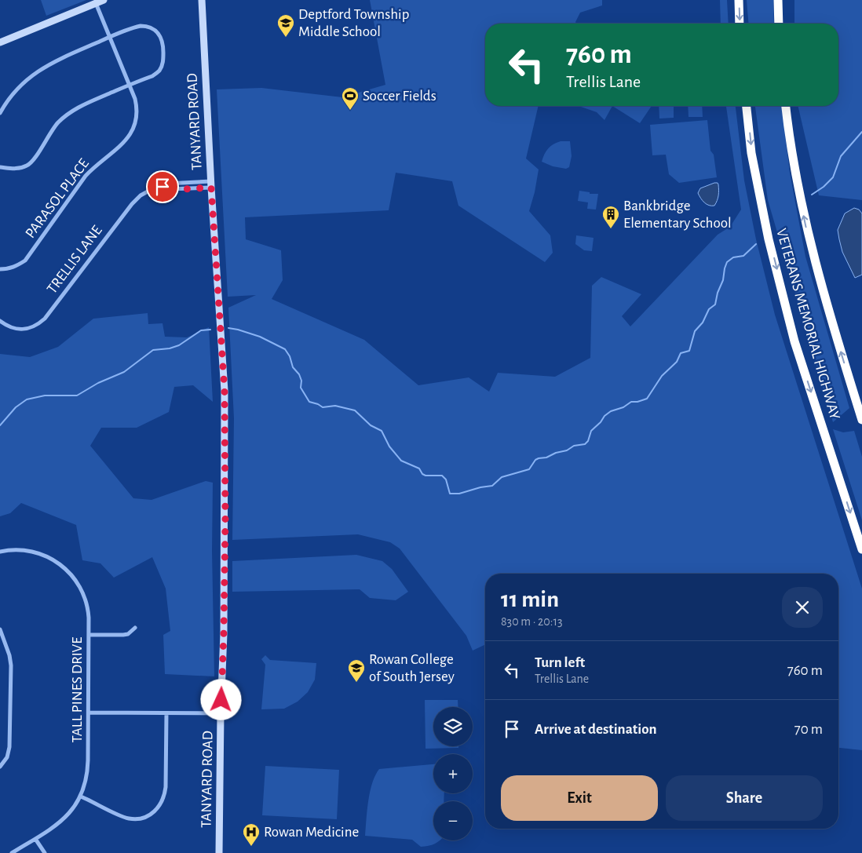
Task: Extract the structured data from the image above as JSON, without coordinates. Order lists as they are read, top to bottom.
{
  "streets": {
    "highway": ["VETERANS MEMORIAL HIGHWAY"],
    "street": [
      "TANYARD ROAD",
      "PARASOL PLACE",
      "TRELLIS LANE",
      "TALL PINES DRIVE"
    ]
  },
  "crossings": [
    ["TANYARD ROAD", "TRELLIS LANE"]
  ],
  "places": {
    "school or university": ["Deptford Township Middle School", "Rowan College of South Jersey"],
    "sports": ["Soccer Fields"],
    "building": ["Bankbridge Elementary School"],
    "hospital": ["Rowan Medicine"]
  },
  "page": {
    "turn": ["760 m", "Trellis Lane"],
    "heading": ["11 min", "830 m · 20:13"],
    "list": [
      {
        "name": "Turn left",
        "note": "Trellis Lane",
        "value": "760 m"
      },
      {
        "name": "Arrive at destination",
        "value": "70 m"
      }
    ],
    "map_buttons": ["+", "−"],
    "buttons": ["Exit", "Share"]
  }
}
